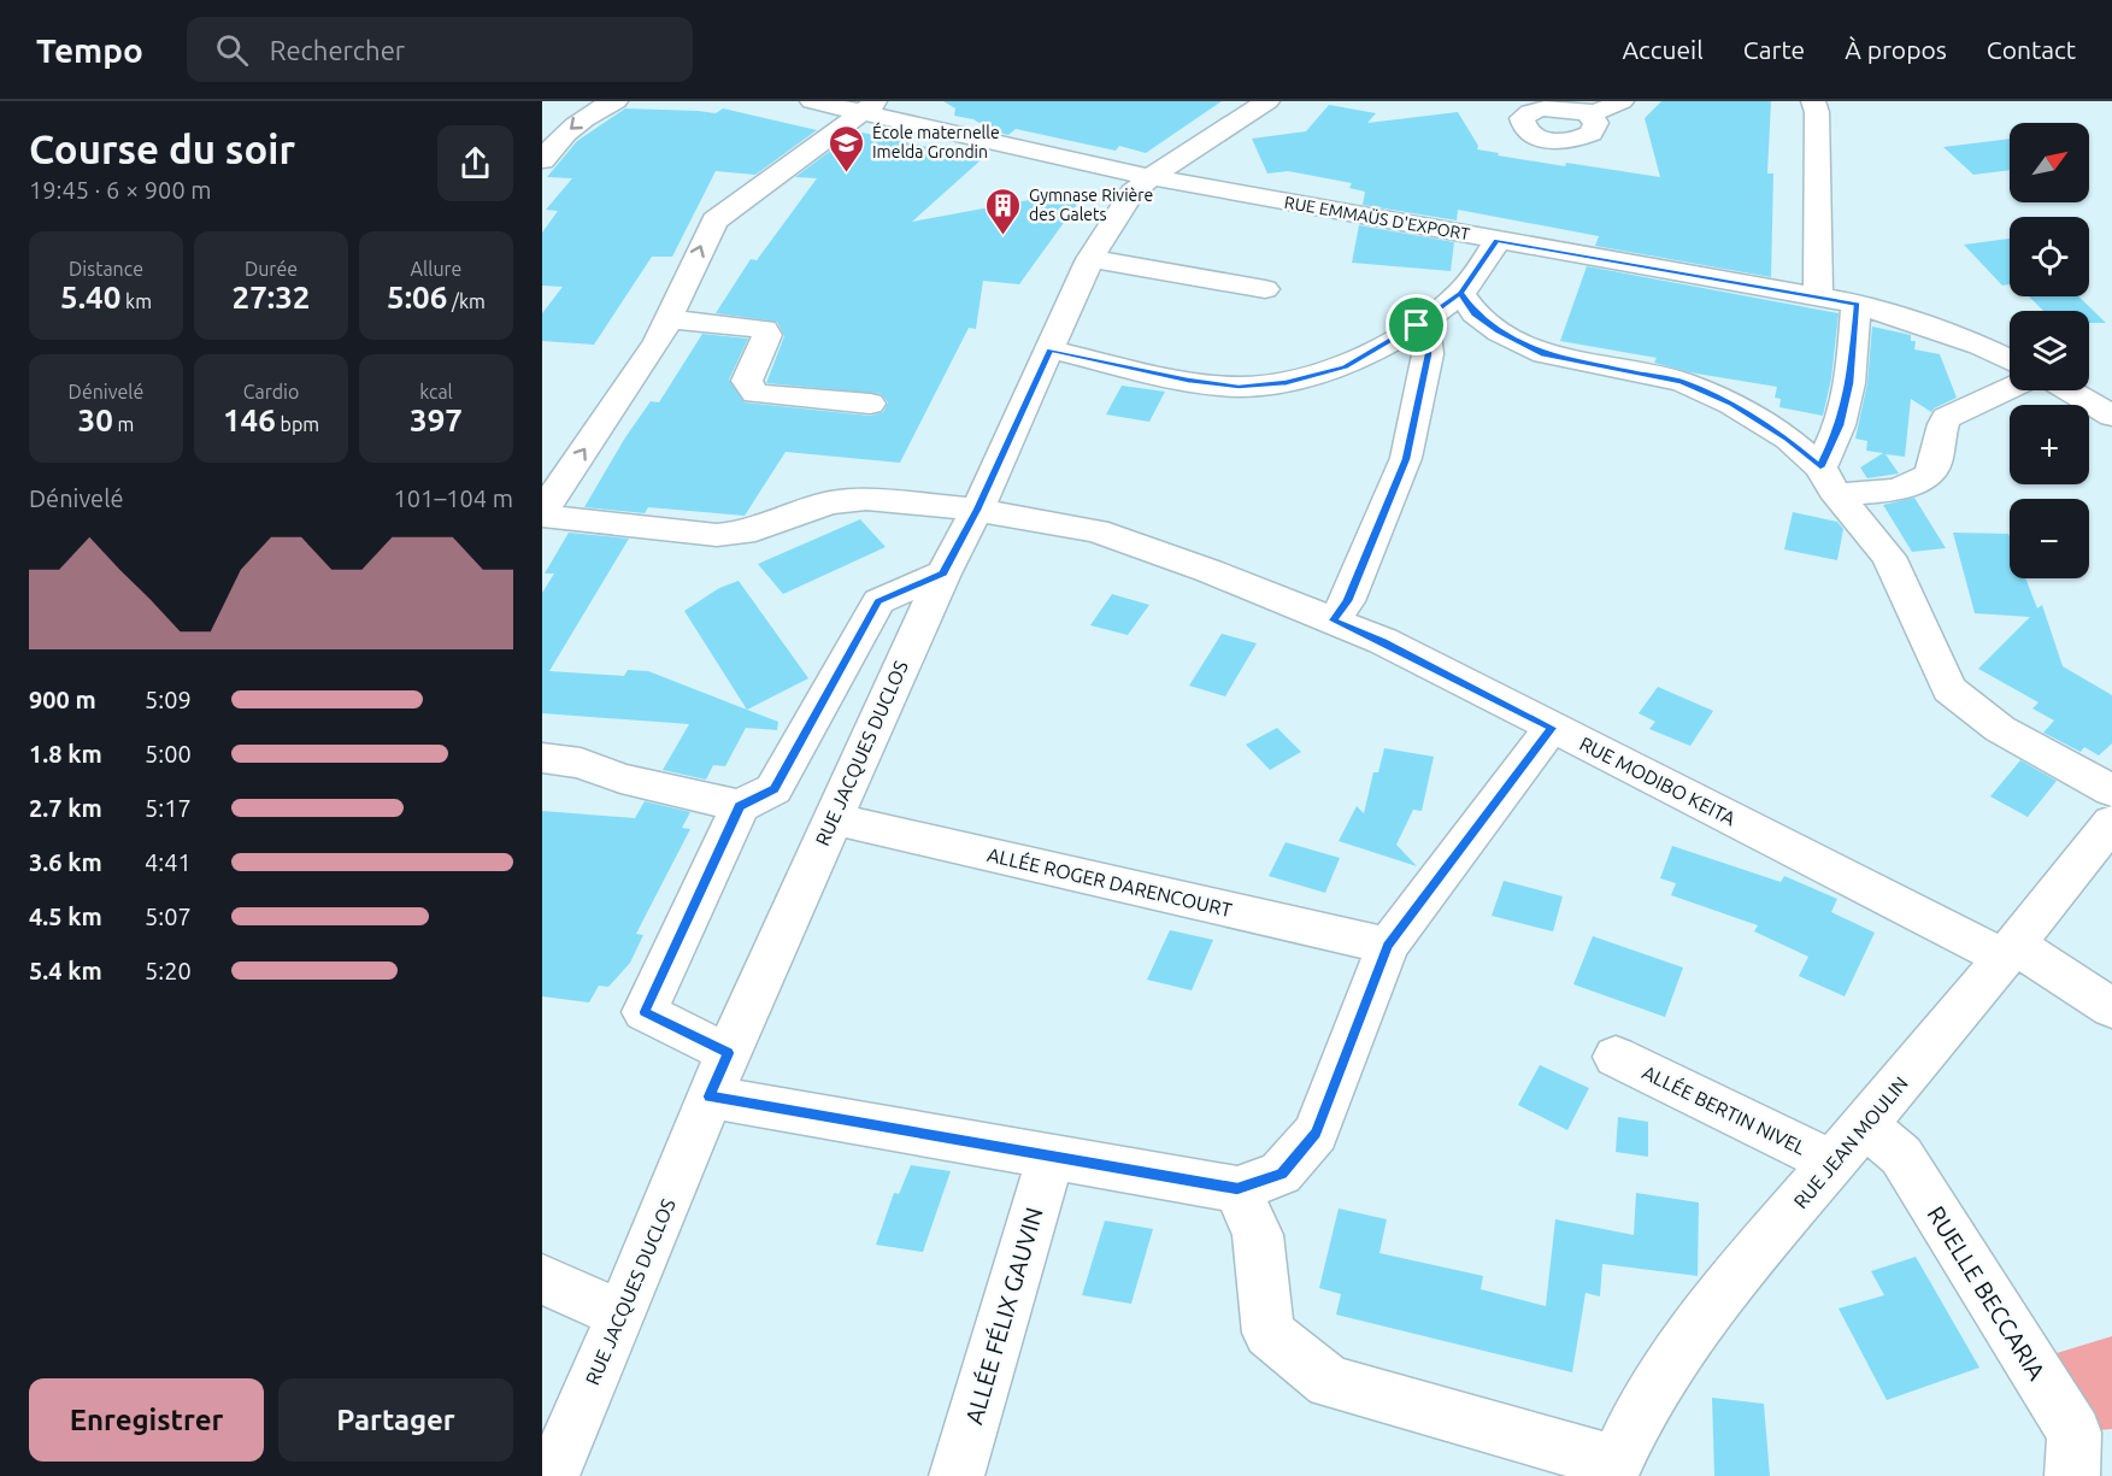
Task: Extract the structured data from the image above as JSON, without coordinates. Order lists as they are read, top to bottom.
{
  "streets": {
    "street": [
      "RUE EMMAÜS D'EXPORT",
      "RUE JACQUES DUCLOS",
      "RUE MODIBO KEITA",
      "ALLÉE ROGER DARENCOURT",
      "ALLÉE BERTIN NIVEL",
      "RUE JEAN MOULIN",
      "RUELLE BECCARIA",
      "ALLÉE FÉLIX GAUVIN"
    ]
  },
  "crossings": [
    ["RUE EMMAÜS D'EXPORT", "RUE JACQUES DUCLOS"],
    ["RUE JACQUES DUCLOS", "RUE MODIBO KEITA"],
    ["RUE JACQUES DUCLOS", "ALLÉE ROGER DARENCOURT"],
    ["RUE MODIBO KEITA", "RUE JEAN MOULIN"],
    ["ALLÉE BERTIN NIVEL", "RUE JEAN MOULIN"],
    ["RUE JEAN MOULIN", "RUELLE BECCARIA"]
  ],
  "places": {
    "school or university": ["École maternelle Imelda Grondin"],
    "building": ["Gymnase Rivière des Galets"]
  },
  "north": "top right",
  "page": {
    "header": "Tempo",
    "search": "Rechercher",
    "nav": [
      "Accueil",
      "Carte",
      "À propos",
      "Contact"
    ],
    "heading": ["Course du soir", "19:45 · 6 × 900 m"],
    "map_buttons": ["+", "−"],
    "stats": [
      ["Distance", "5.40 km"],
      ["Durée", "27:32"],
      ["Allure", "5:06 /km"],
      ["Dénivelé", "30 m"],
      ["Cardio", "146 bpm"],
      ["kcal", "397"]
    ],
    "chart": ["Dénivelé", "101–104 m"],
    "list": [
      {
        "name": "900 m",
        "note": "5:09"
      },
      {
        "name": "1.8 km",
        "note": "5:00"
      },
      {
        "name": "2.7 km",
        "note": "5:17"
      },
      {
        "name": "3.6 km",
        "note": "4:41"
      },
      {
        "name": "4.5 km",
        "note": "5:07"
      },
      {
        "name": "5.4 km",
        "note": "5:20"
      }
    ],
    "buttons": ["Enregistrer", "Partager"]
  }
}
